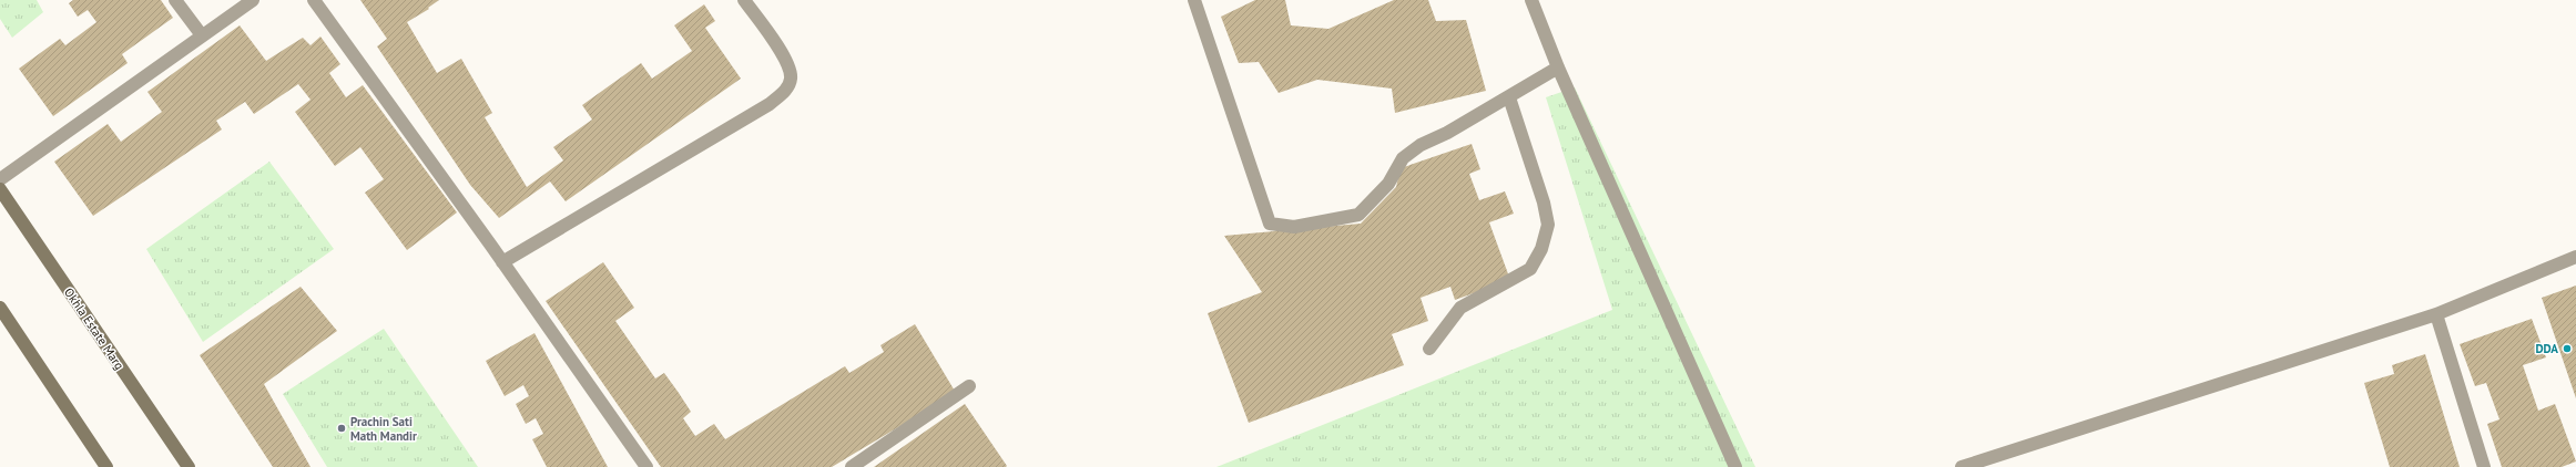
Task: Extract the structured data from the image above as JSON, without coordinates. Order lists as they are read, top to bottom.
{
  "streets": {
    "main road": ["Okhla Estate Marg"]
  },
  "places": ["DDA", "Prachin Sati Math Mandir"]
}
